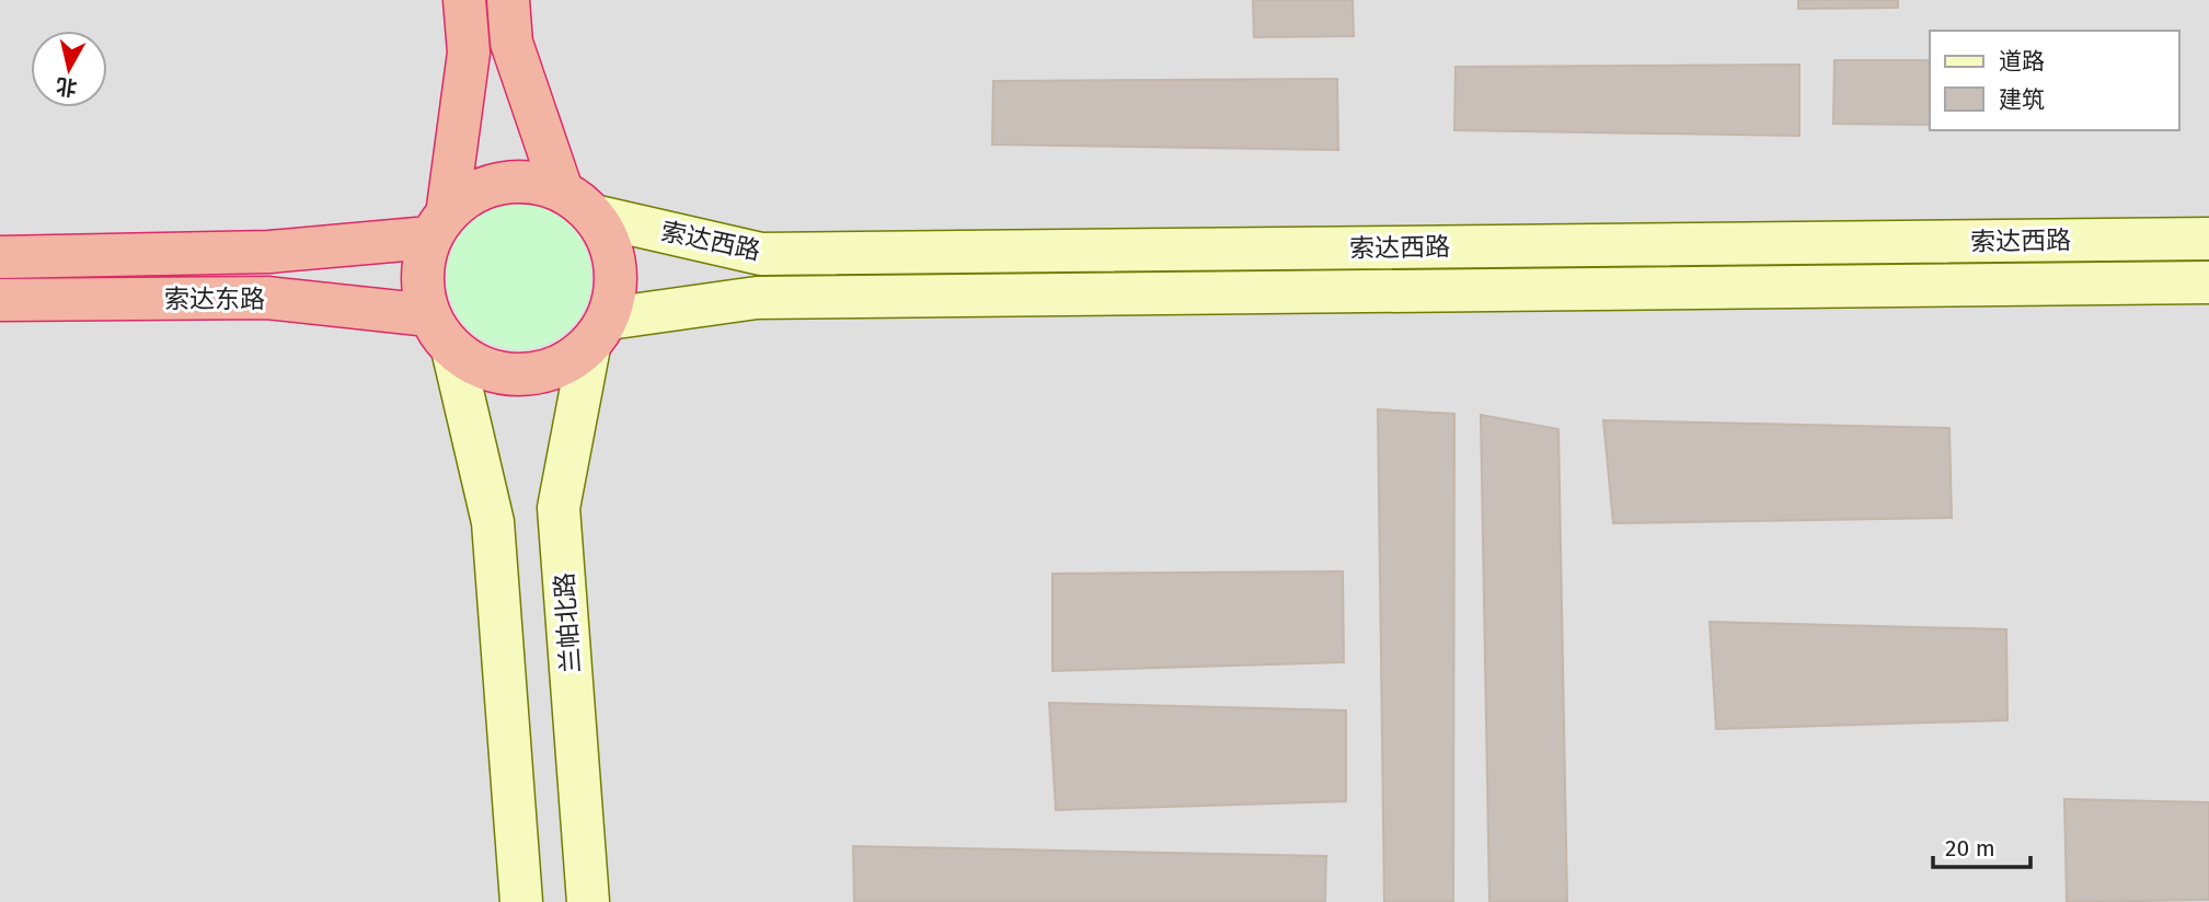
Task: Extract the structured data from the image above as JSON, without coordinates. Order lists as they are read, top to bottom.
{
  "streets": {
    "highway": ["索达东路"],
    "main road": ["索达西路", "兰帕北路"]
  },
  "crossings": [
    ["索达西路", "索达东路"],
    ["索达西路", "兰帕北路"],
    ["索达东路", "兰帕北路"]
  ],
  "legend": ["道路", "建筑"],
  "scale_bar": "20 m",
  "north": "bottom"
}
